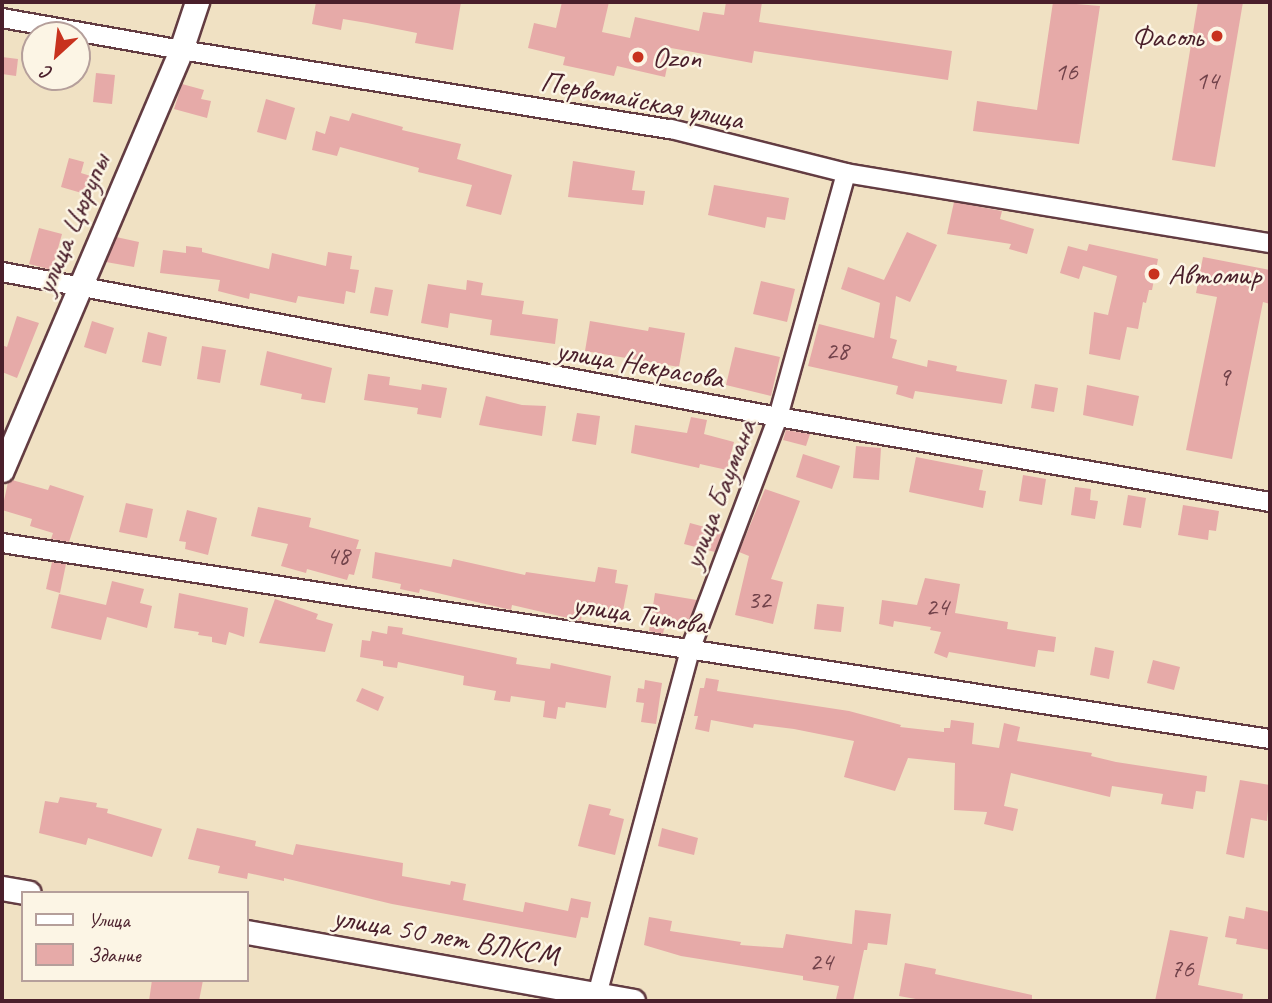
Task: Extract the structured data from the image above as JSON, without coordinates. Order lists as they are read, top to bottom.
{
  "streets": {
    "street": [
      "Первомайская улица",
      "улица Цюрупы",
      "улица Некрасова",
      "улица Баумана",
      "улица Титова",
      "улица 50 лет ВЛКСМ"
    ]
  },
  "crossings": [
    ["Первомайская улица", "улица Цюрупы"],
    ["Первомайская улица", "улица Баумана"],
    ["улица Цюрупы", "улица Некрасова"],
    ["улица Некрасова", "улица Баумана"],
    ["улица Баумана", "улица Титова"],
    ["улица Баумана", "улица 50 лет ВЛКСМ"]
  ],
  "places": ["Фасоль", "Ozon", "Автомир"],
  "house_numbers": [
    "16",
    "14",
    "28",
    "9",
    "48",
    "32",
    "24",
    "24",
    "76"
  ],
  "legend": ["Улица", "Здание"],
  "north": "bottom left"
}
